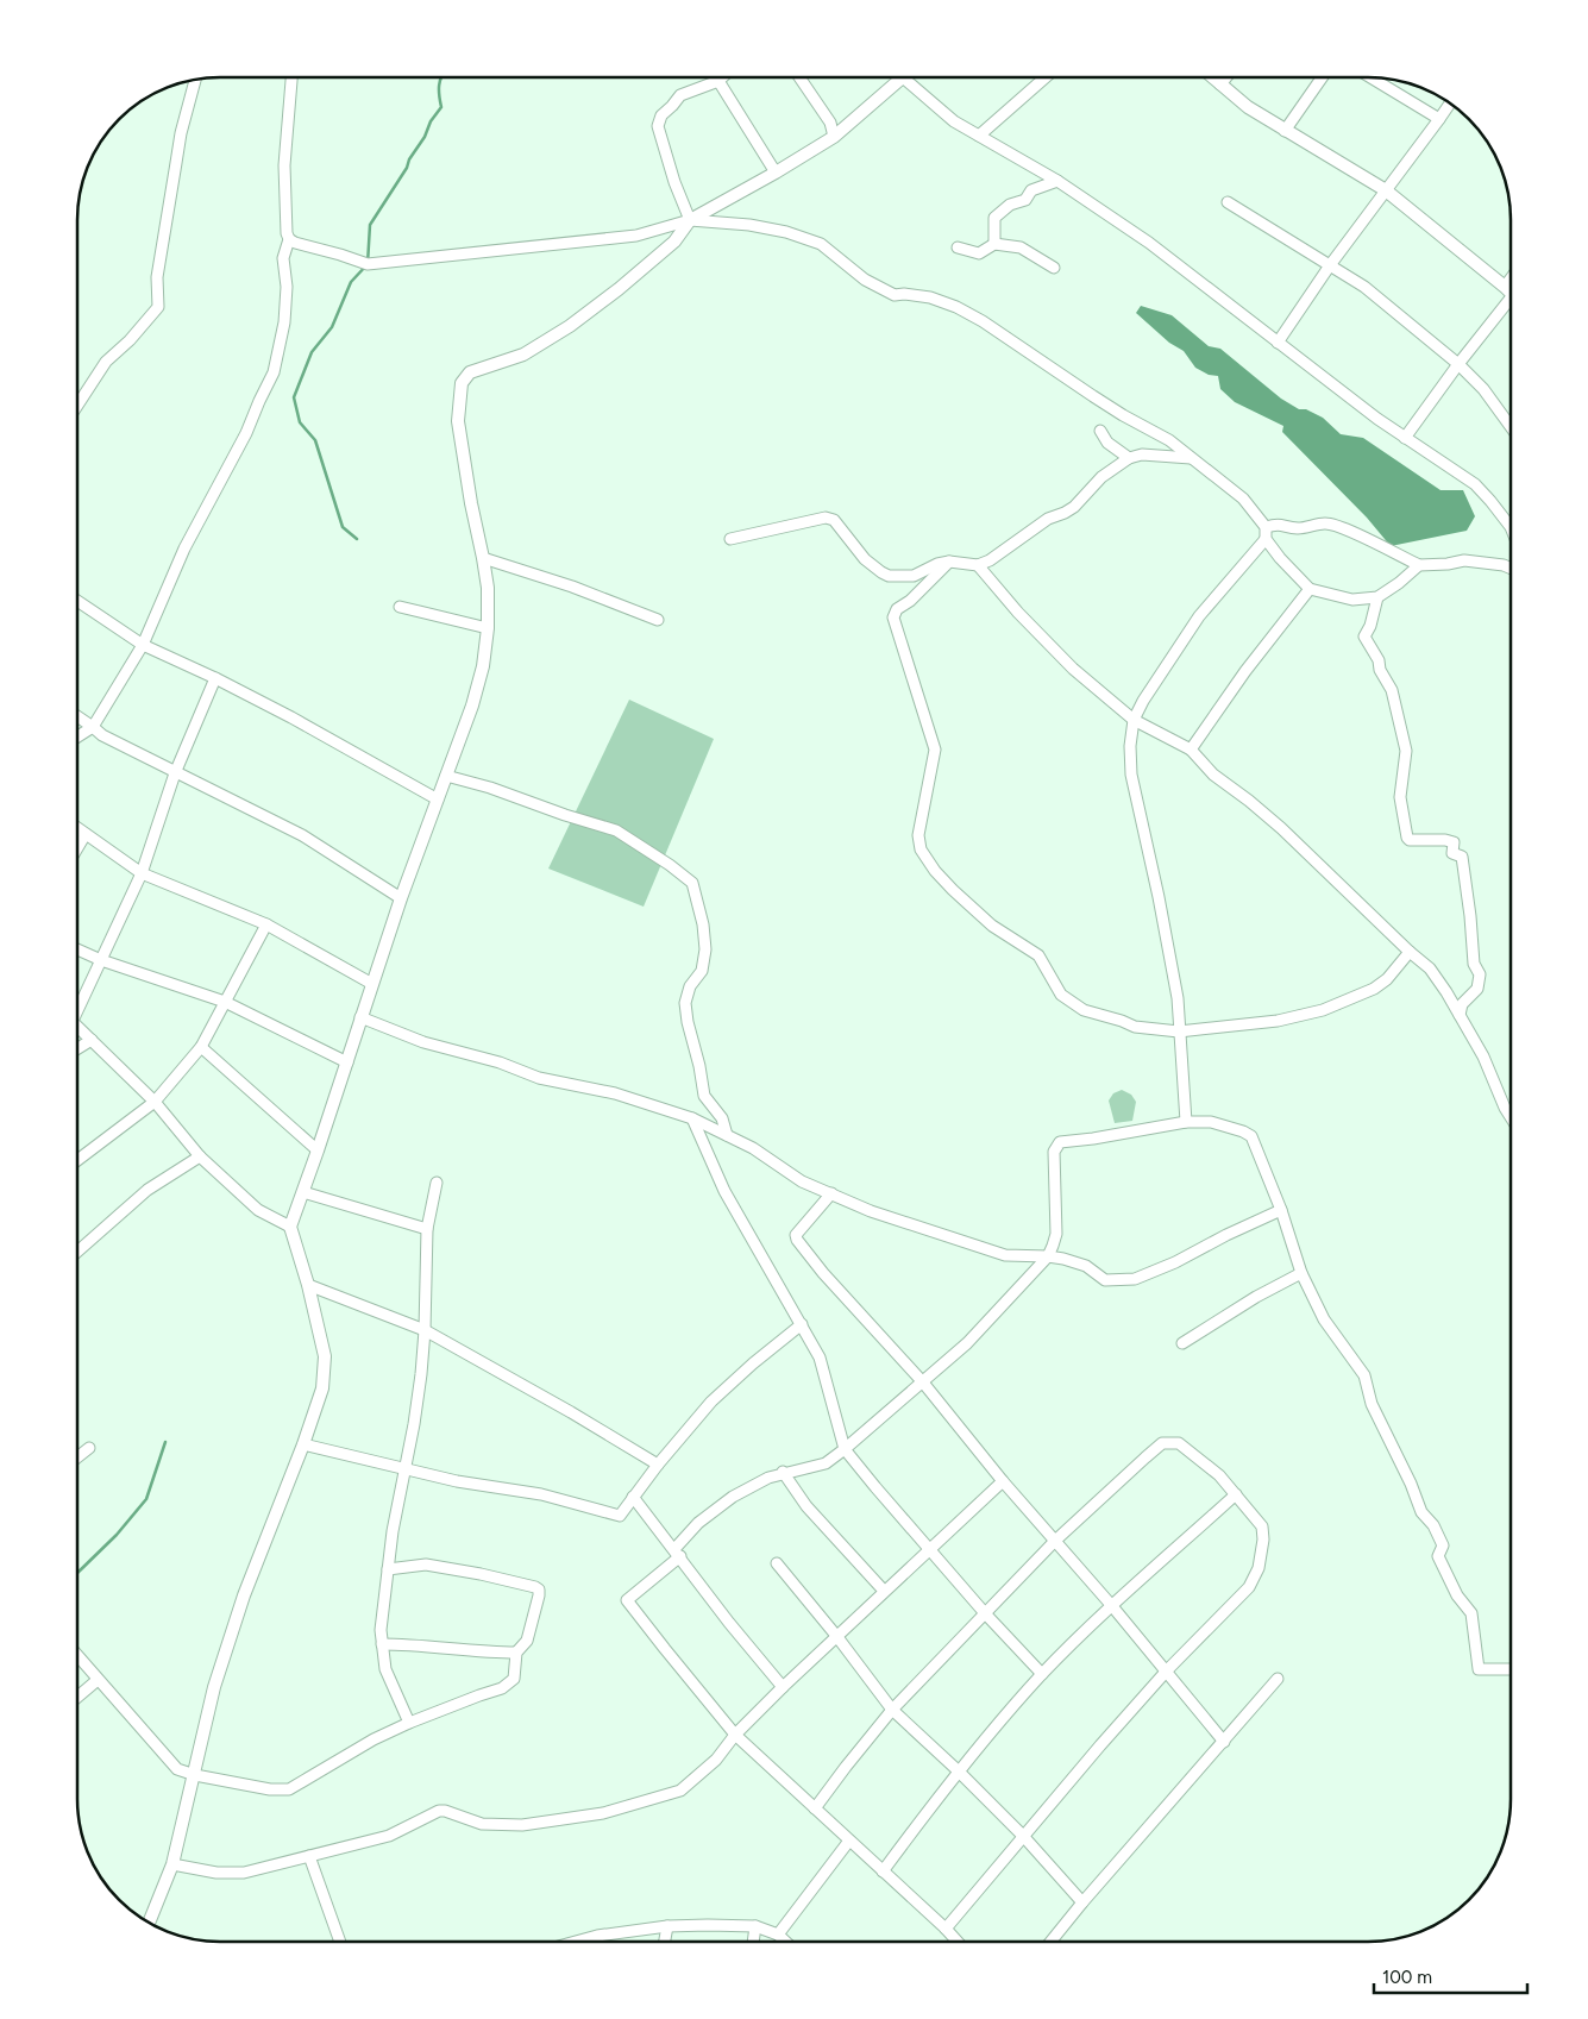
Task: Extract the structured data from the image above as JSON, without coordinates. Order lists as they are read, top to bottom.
{
  "scale_bar": "100 m"
}
